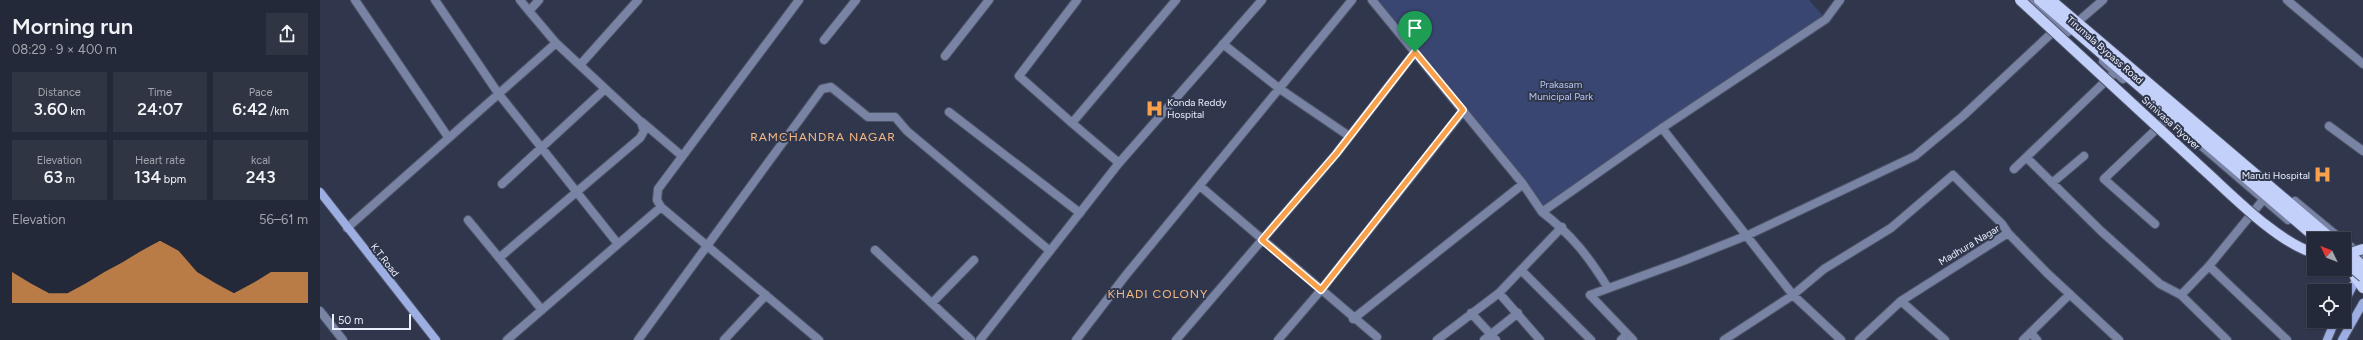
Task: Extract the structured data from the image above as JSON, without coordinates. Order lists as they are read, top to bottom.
{
  "streets": {
    "main road": ["Srinivasa Flyover", "K.T.Road"],
    "street": ["Tirumala Bypass Road", "Madhura Nagar"]
  },
  "districts": ["RAMCHANDRA NAGAR", "KHADI COLONY"],
  "parks": ["Prakasam Municipal Park"],
  "places": {
    "hospital": ["Konda Reddy Hospital", "Maruti Hospital"]
  },
  "scale_bar": "50 m",
  "north": "top left",
  "page": {
    "heading": ["Morning run", "08:29 · 9 × 400 m"],
    "stats": [
      ["Distance", "3.60 km"],
      ["Time", "24:07"],
      ["Pace", "6:42 /km"],
      ["Elevation", "63 m"],
      ["Heart rate", "134 bpm"],
      ["kcal", "243"]
    ],
    "chart": ["Elevation", "56–61 m"],
    "scale": "50 m"
  }
}
